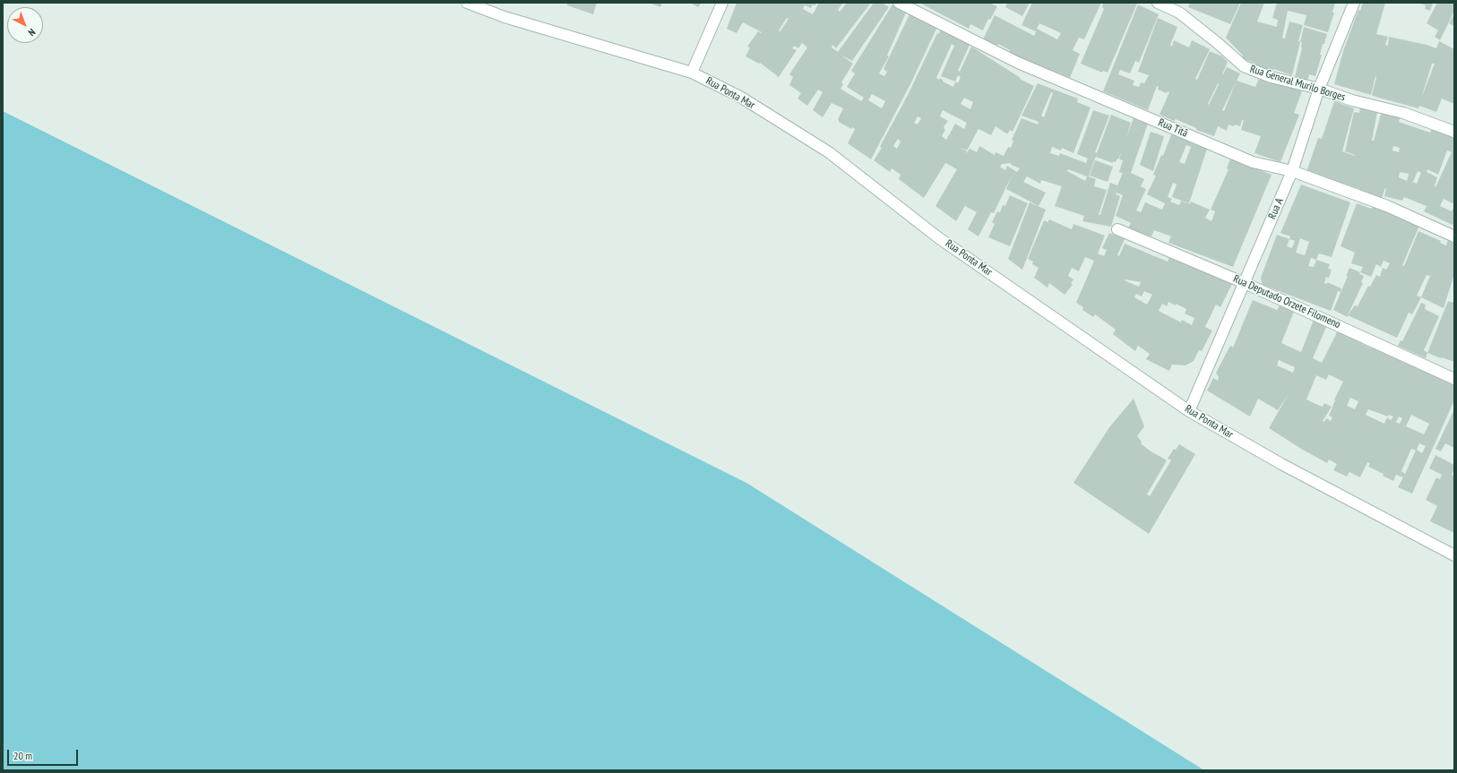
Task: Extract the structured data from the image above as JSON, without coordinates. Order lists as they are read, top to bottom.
{
  "streets": {
    "street": [
      "Rua General Murilo Borges",
      "Rua Ponta Mar",
      "Rua Titã",
      "Rua A",
      "Rua Deputado Orzete Filomeno"
    ]
  },
  "crossings": [
    ["Rua General Murilo Borges", "Rua A"],
    ["Rua Ponta Mar", "Rua A"],
    ["Rua Titã", "Rua A"],
    ["Rua A", "Rua Deputado Orzete Filomeno"]
  ],
  "scale_bar": "20 m",
  "north": "bottom right"
}
